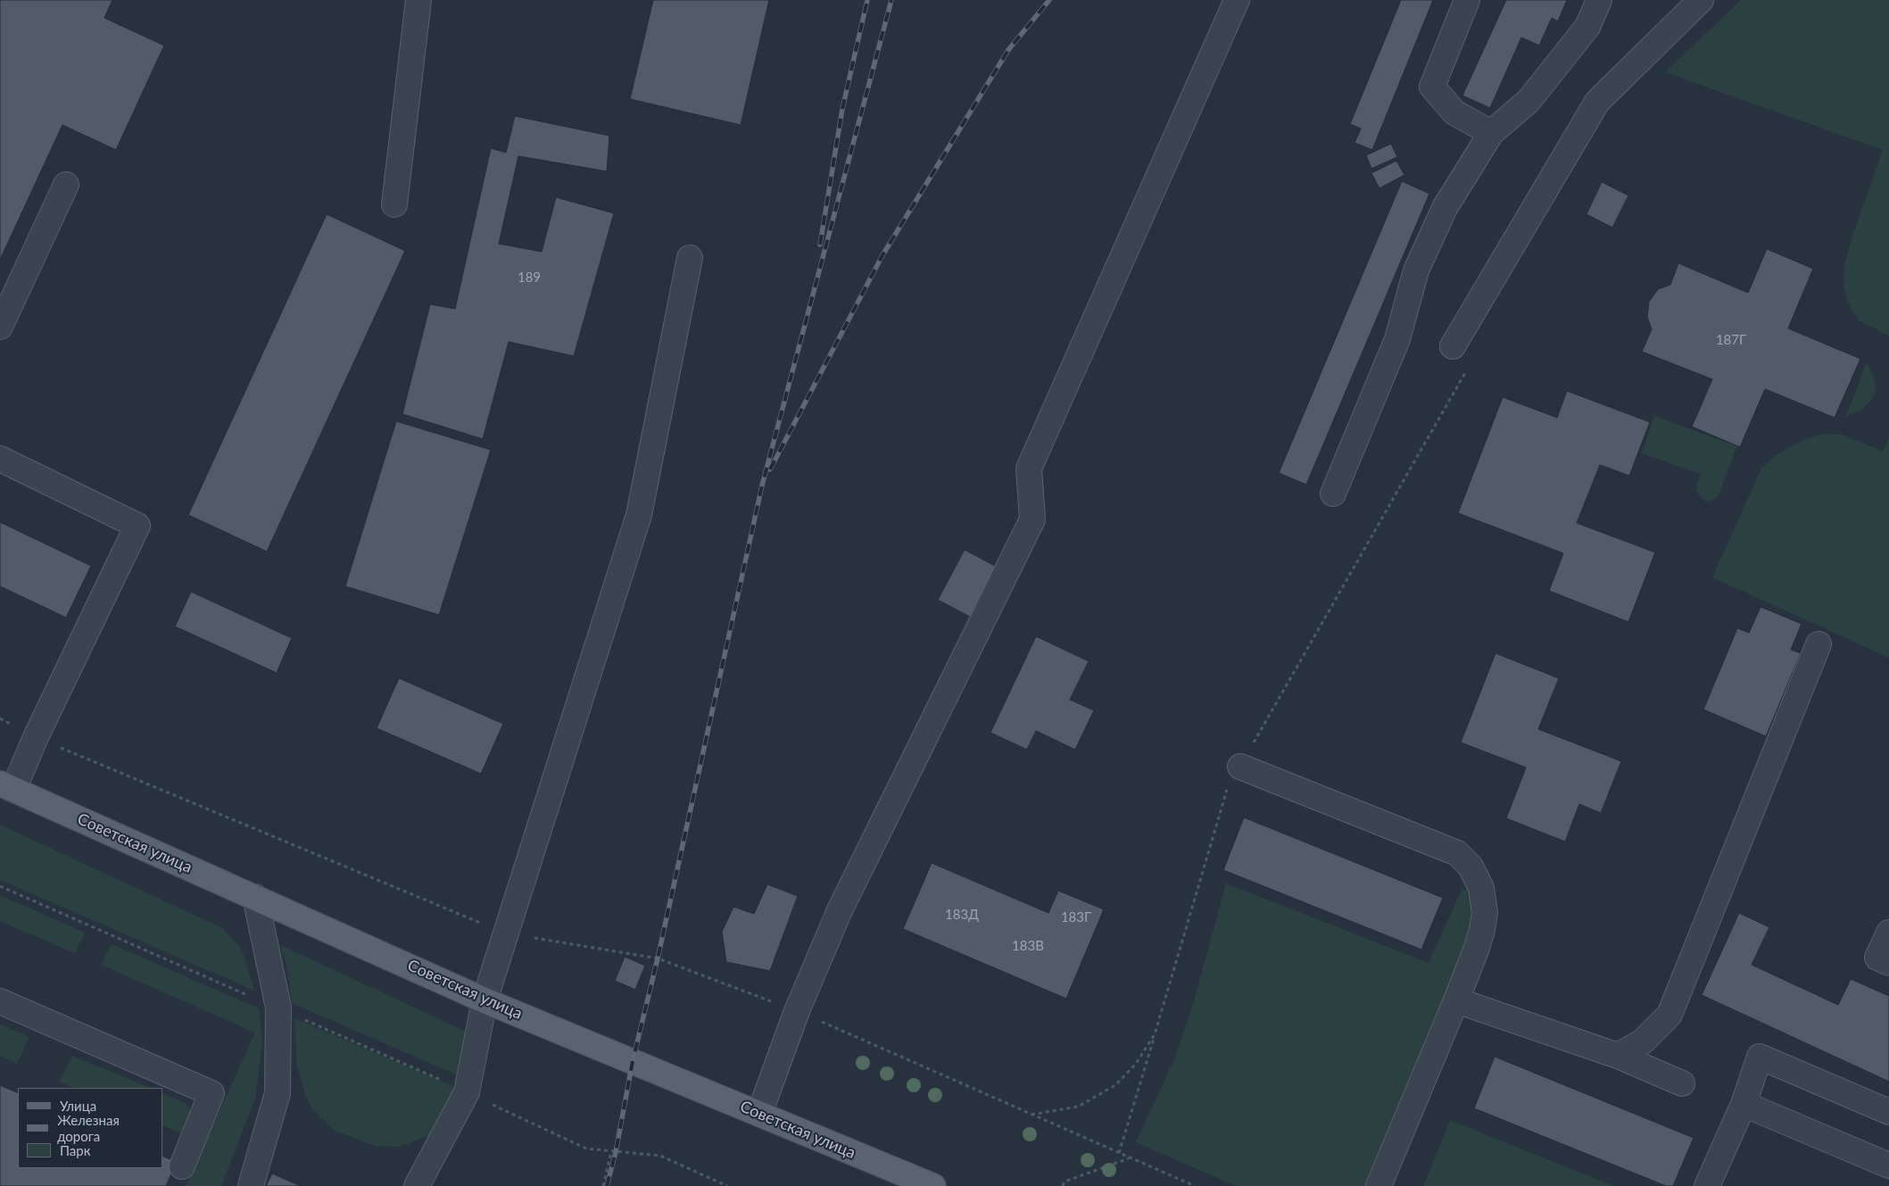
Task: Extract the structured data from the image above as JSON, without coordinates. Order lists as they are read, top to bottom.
{
  "streets": {
    "main road": ["Советская улица"]
  },
  "house_numbers": [
    "189",
    "187Г",
    "183Д",
    "183Г",
    "183В"
  ],
  "legend": ["Улица", "Железная дорога", "Парк"]
}
